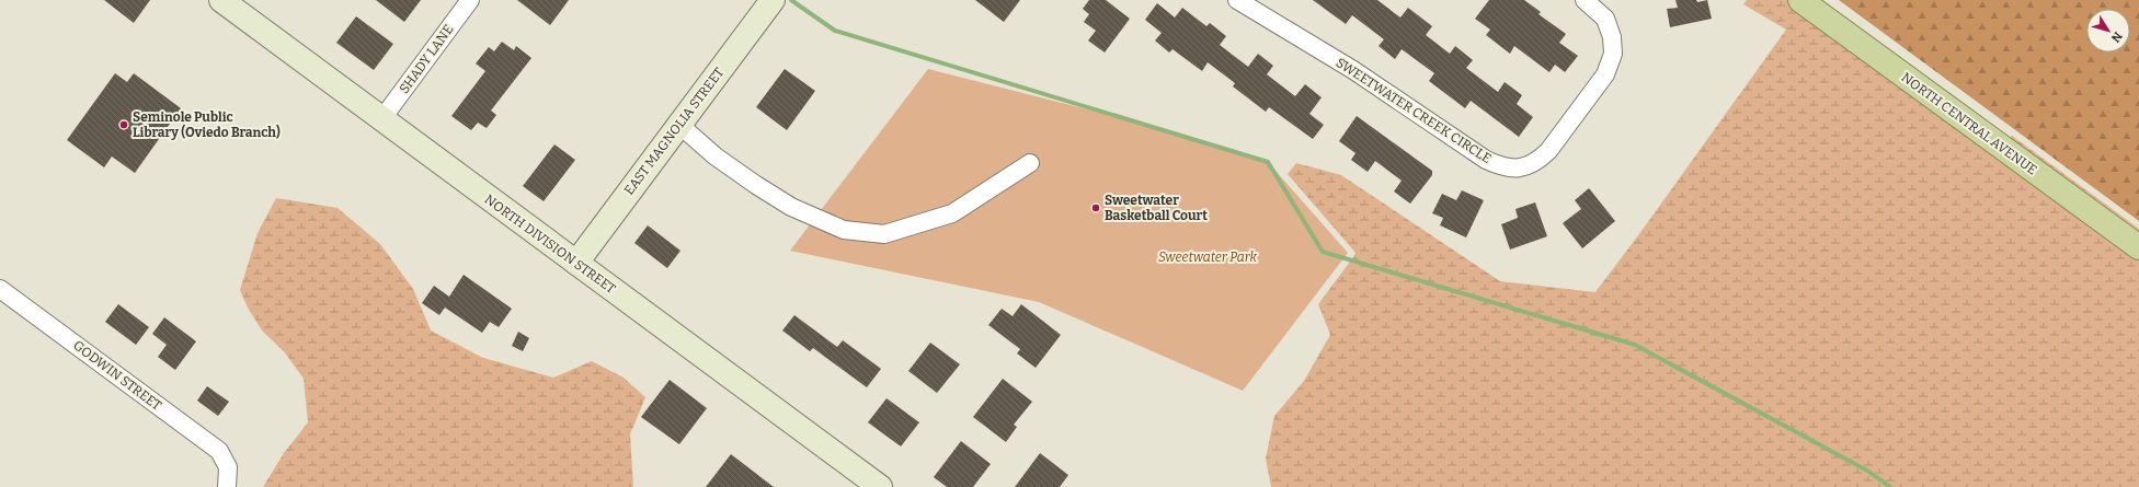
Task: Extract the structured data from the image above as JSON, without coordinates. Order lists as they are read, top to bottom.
{
  "streets": {
    "main road": ["NORTH CENTRAL AVENUE"],
    "street": [
      "SHADY LANE",
      "SWEETWATER CREEK CIRCLE",
      "EAST MAGNOLIA STREET",
      "NORTH DIVISION STREET",
      "GODWIN STREET"
    ]
  },
  "crossings": [
    ["SHADY LANE", "NORTH DIVISION STREET"],
    ["EAST MAGNOLIA STREET", "NORTH DIVISION STREET"]
  ],
  "parks": ["Sweetwater Park"],
  "places": ["Seminole Public Library (Oviedo Branch)", "Sweetwater Basketball Court"],
  "north": "bottom right"
}
